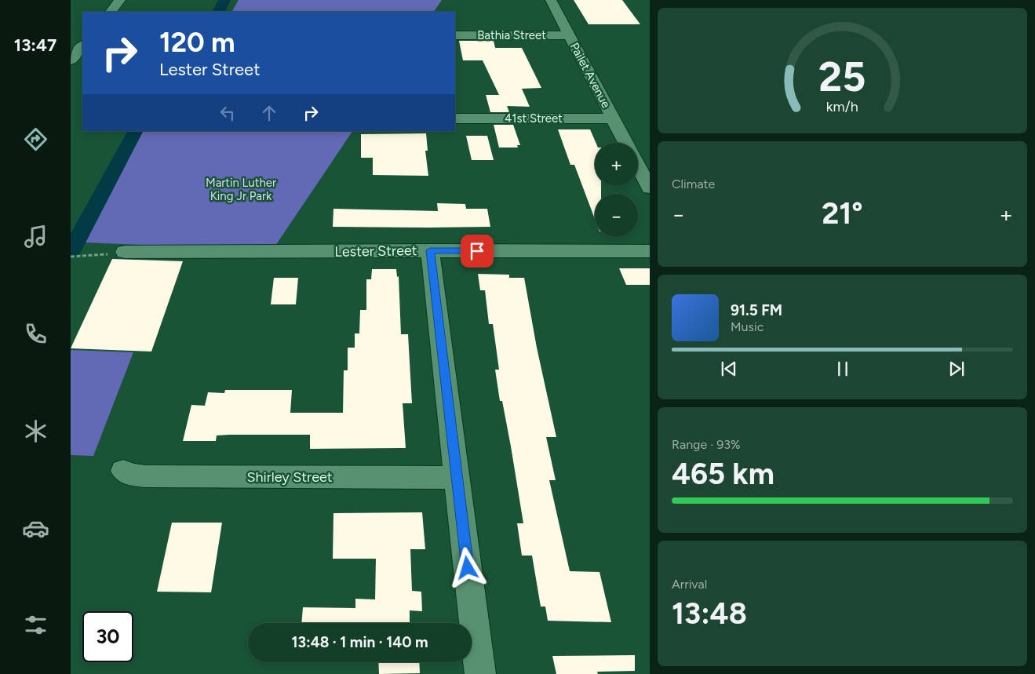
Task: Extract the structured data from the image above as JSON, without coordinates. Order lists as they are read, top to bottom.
{
  "streets": {
    "street": [
      "Bathia Street",
      "Pailet Avenue",
      "41st Street",
      "Lester Street",
      "Shirley Street"
    ]
  },
  "crossings": [
    ["Bathia Street", "Pailet Avenue"],
    ["Pailet Avenue", "41st Street"]
  ],
  "parks": ["Martin Luther King Jr Park"],
  "page": {
    "tabs": "13:47",
    "turn": ["120 m", "Lester Street"],
    "tile": [
      "Climate",
      ["Range · 93%", "465 km"],
      ["Arrival", "13:48"]
    ],
    "map_buttons": ["+", "−"],
    "heat": ["−", "21°", "+"],
    "song": ["91.5 FM", "Music"],
    "limit": "30",
    "trip": "13:48 · 1 min · 140 m",
    "gauge": ["25", "km/h"]
  }
}
